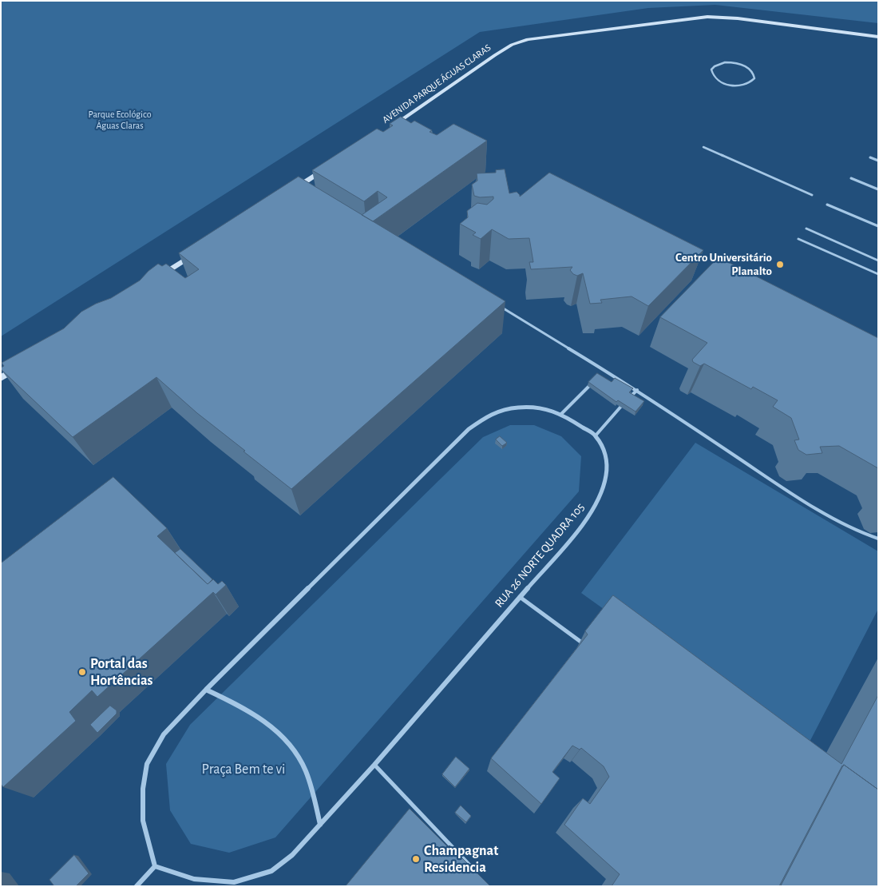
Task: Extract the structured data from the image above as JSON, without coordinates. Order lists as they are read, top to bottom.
{
  "streets": {
    "street": ["AVENIDA PARQUE ÁGUAS CLARAS", "RUA 26 NORTE QUADRA 105"]
  },
  "parks": ["Parque Ecológico Águas Claras", "Praça Bem te vi"],
  "places": ["Centro Universitário Planalto", "Portal das Hortências", "Champagnat Residencia"]
}
